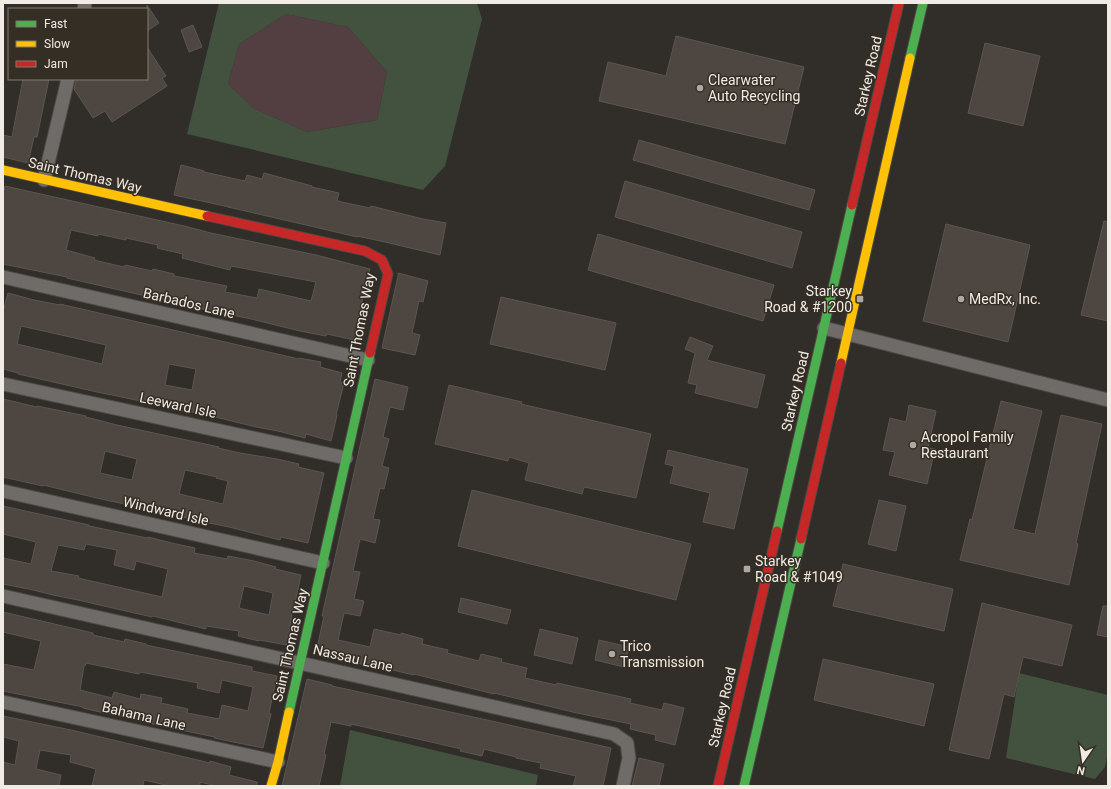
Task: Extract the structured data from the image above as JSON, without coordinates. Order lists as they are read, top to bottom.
{
  "streets": {
    "main road": ["Starkey Road", "Saint Thomas Way"],
    "street": [
      "Barbados Lane",
      "Leeward Isle",
      "Windward Isle",
      "Nassau Lane",
      "Bahama Lane"
    ]
  },
  "crossings": [
    ["Saint Thomas Way", "Barbados Lane"],
    ["Saint Thomas Way", "Leeward Isle"],
    ["Saint Thomas Way", "Windward Isle"],
    ["Saint Thomas Way", "Nassau Lane"],
    ["Saint Thomas Way", "Bahama Lane"]
  ],
  "places": {
    "other": [
      "Clearwater Auto Recycling",
      "MedRx, Inc.",
      "Acropol Family Restaurant",
      "Trico Transmission"
    ],
    "transit": ["Starkey Road & #1200", "Starkey Road & #1049"]
  },
  "legend": ["Fast", "Slow", "Jam"],
  "north": "bottom"
}
